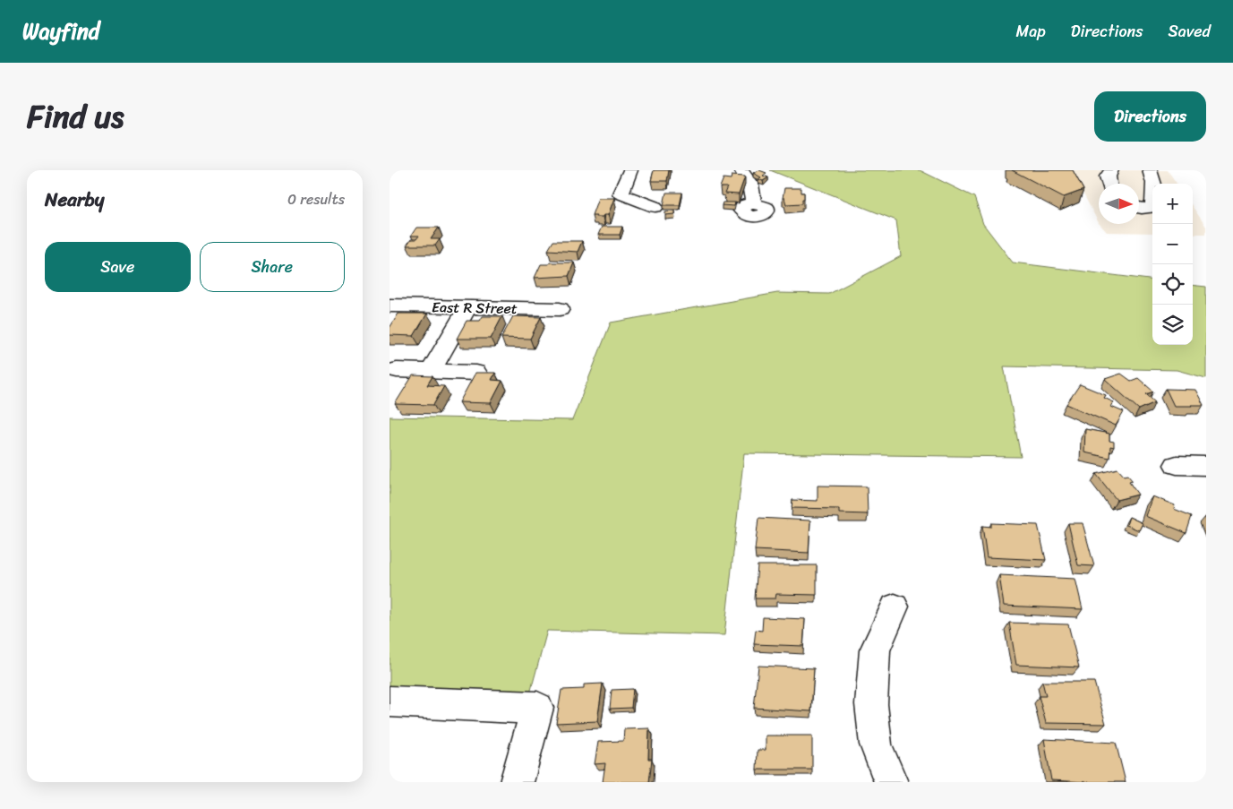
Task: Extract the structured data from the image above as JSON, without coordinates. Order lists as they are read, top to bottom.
{
  "streets": {
    "street": ["East R Street"]
  },
  "north": "right",
  "page": {
    "header": "Wayfind",
    "nav": ["Map", "Directions", "Saved"],
    "title": "Find us",
    "buttons": [
      "Directions",
      ["Save", "Share"]
    ],
    "heading": ["Nearby", "0 results"],
    "map_buttons": ["+", "−"]
  }
}
